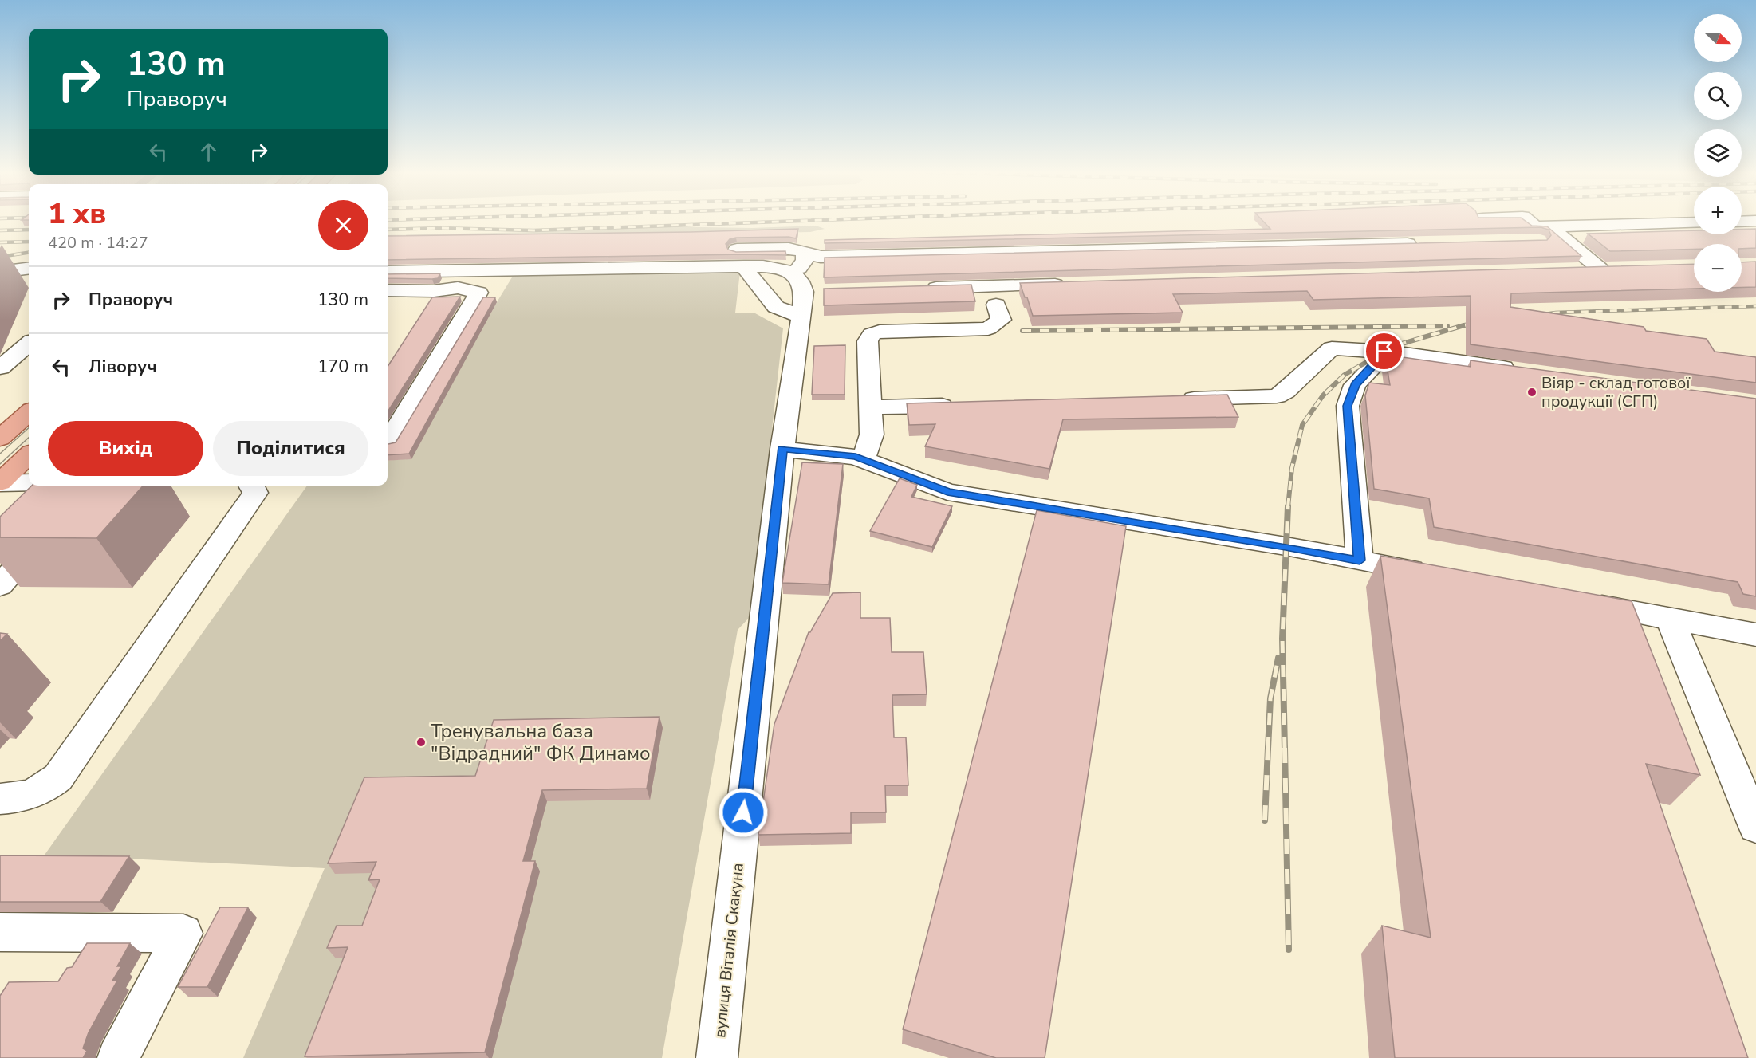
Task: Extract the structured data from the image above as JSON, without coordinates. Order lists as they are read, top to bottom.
{
  "streets": {
    "street": ["вулиця Віталія Скакуна"]
  },
  "places": ["Віяр - склад готової продукції (СГП)", "Тренувальна база \"Відрадний\" ФК Динамо"],
  "north": "right",
  "page": {
    "map_buttons": ["+", "−"],
    "turn": ["130 m", "Праворуч"],
    "heading": ["1 хв", "420 m · 14:27"],
    "list": [
      {
        "name": "Праворуч",
        "value": "130 m"
      },
      {
        "name": "Ліворуч",
        "value": "170 m"
      }
    ],
    "buttons": ["Вихід", "Поділитися"]
  }
}
